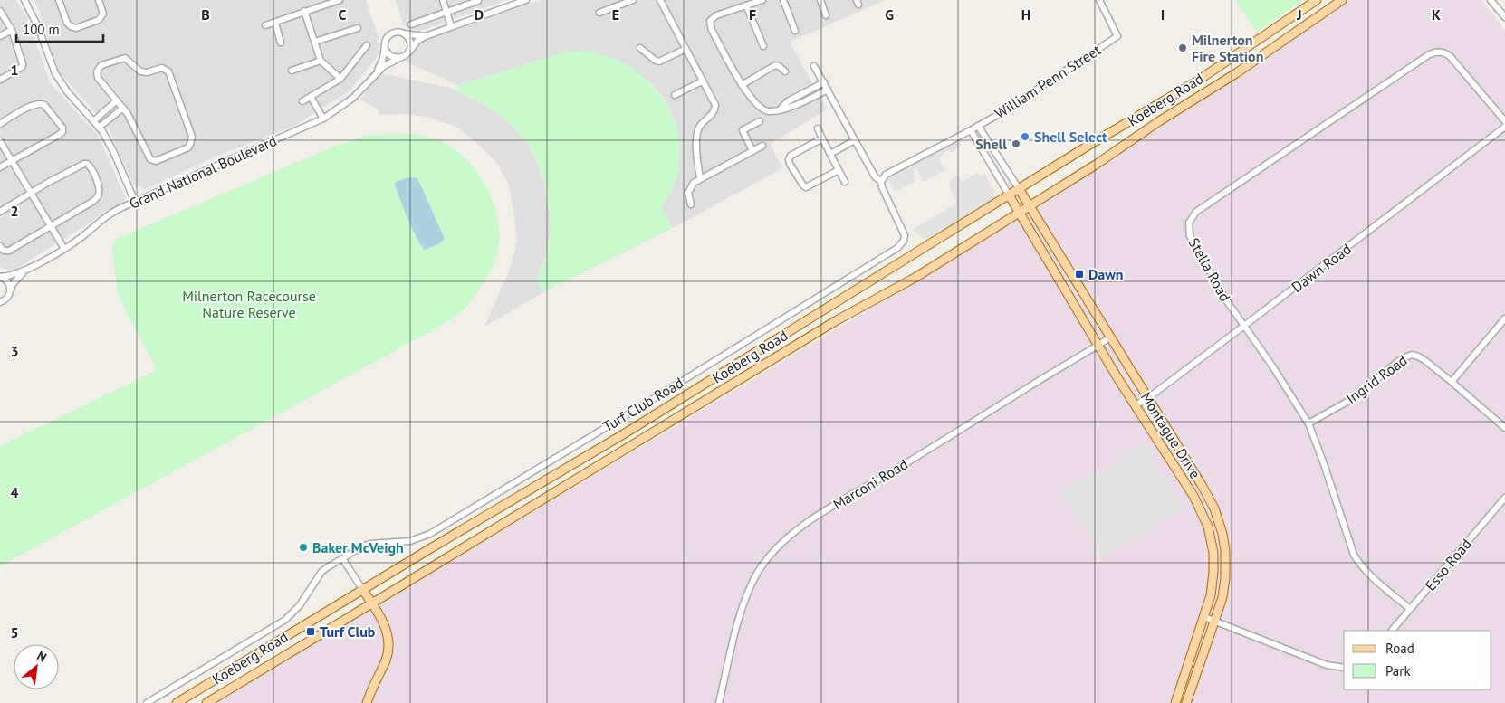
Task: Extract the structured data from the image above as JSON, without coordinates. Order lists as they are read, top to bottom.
{
  "streets": {
    "main road": ["Koeberg Road", "Montague Drive"],
    "street": [
      "William Penn Street",
      "Grand National Boulevard",
      "Dawn Road",
      "Stella Road",
      "Ingrid Road",
      "Turf Club Road",
      "Marconi Road",
      "Esso Road"
    ]
  },
  "crossings": [
    ["Koeberg Road", "Montague Drive"],
    ["Dawn Road", "Stella Road"],
    ["Dawn Road", "Montague Drive"],
    ["Stella Road", "Ingrid Road"],
    ["Stella Road", "Esso Road"],
    ["Montague Drive", "Marconi Road"]
  ],
  "parks": ["Milnerton Racecourse Nature Reserve"],
  "places": {
    "other": [
      "Milnerton Fire Station",
      "Shell Select",
      "Shell",
      "Baker McVeigh"
    ],
    "transit": ["Dawn", "Turf Club"]
  },
  "legend": ["Road", "Park"],
  "scale_bar": "100 m",
  "north": "top right",
  "grid": {
    "columns": [
      "B",
      "C",
      "D",
      "E",
      "F",
      "G",
      "H",
      "I",
      "J",
      "K"
    ],
    "rows": [
      "1",
      "2",
      "3",
      "4",
      "5"
    ]
  }
}
